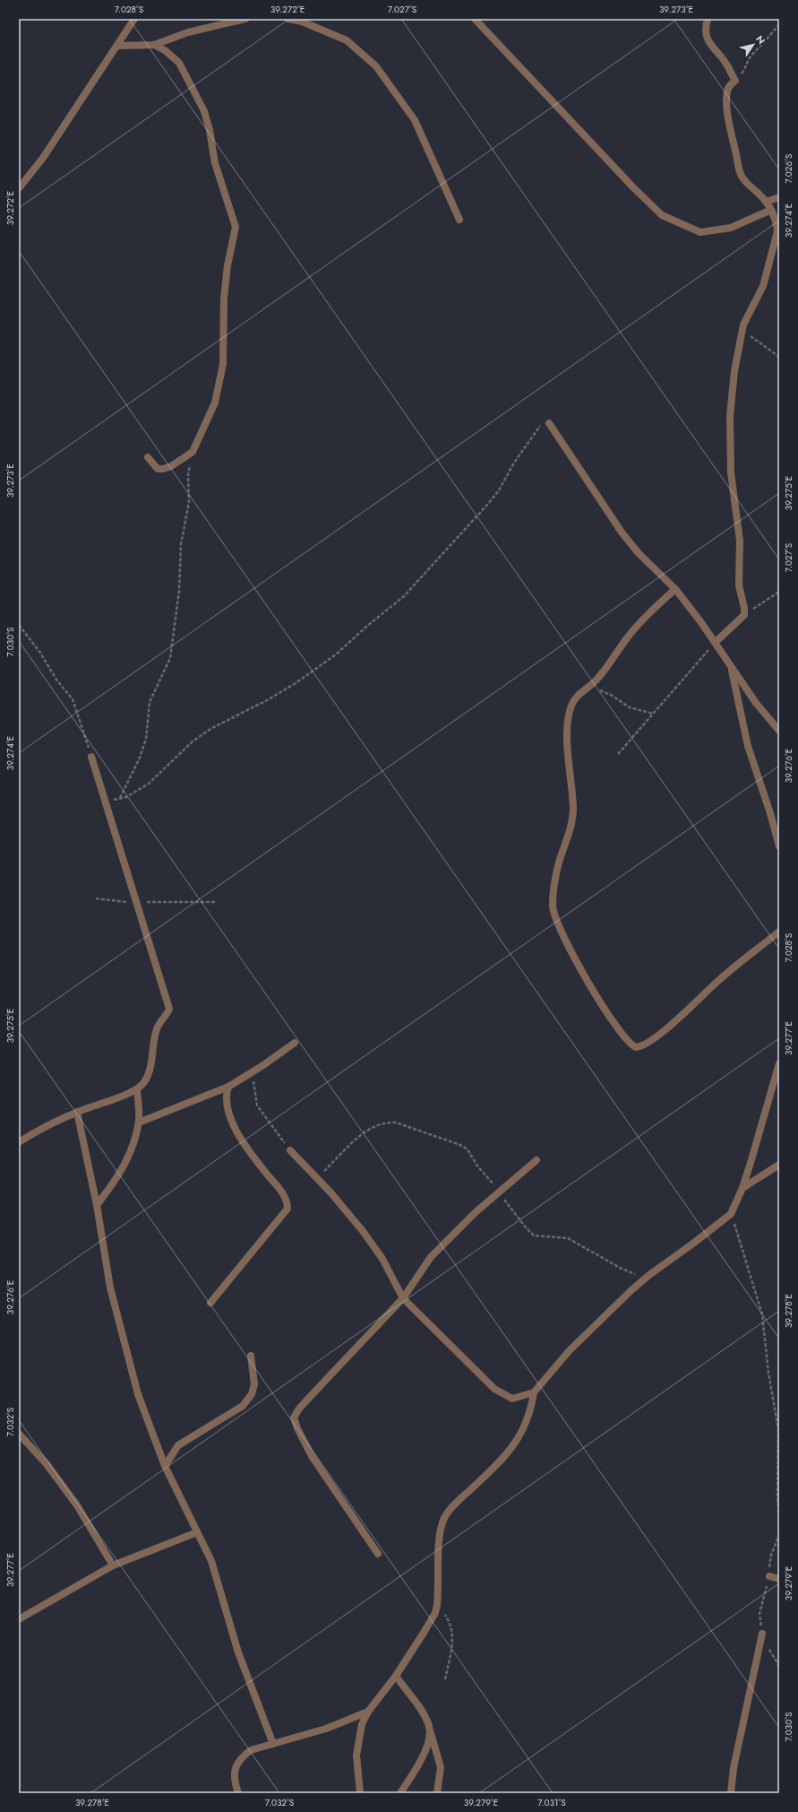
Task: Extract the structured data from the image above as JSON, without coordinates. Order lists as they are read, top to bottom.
{
  "north": "top right",
  "coordinates": [
    "7.028°S",
    "39.272°E",
    "7.027°S",
    "39.273°E",
    "7.026°S",
    "39.274°E",
    "39.275°E",
    "7.030°S",
    "39.276°E",
    "39.277°E",
    "39.278°E",
    "7.032°S",
    "39.279°E",
    "7.031°S"
  ]
}
